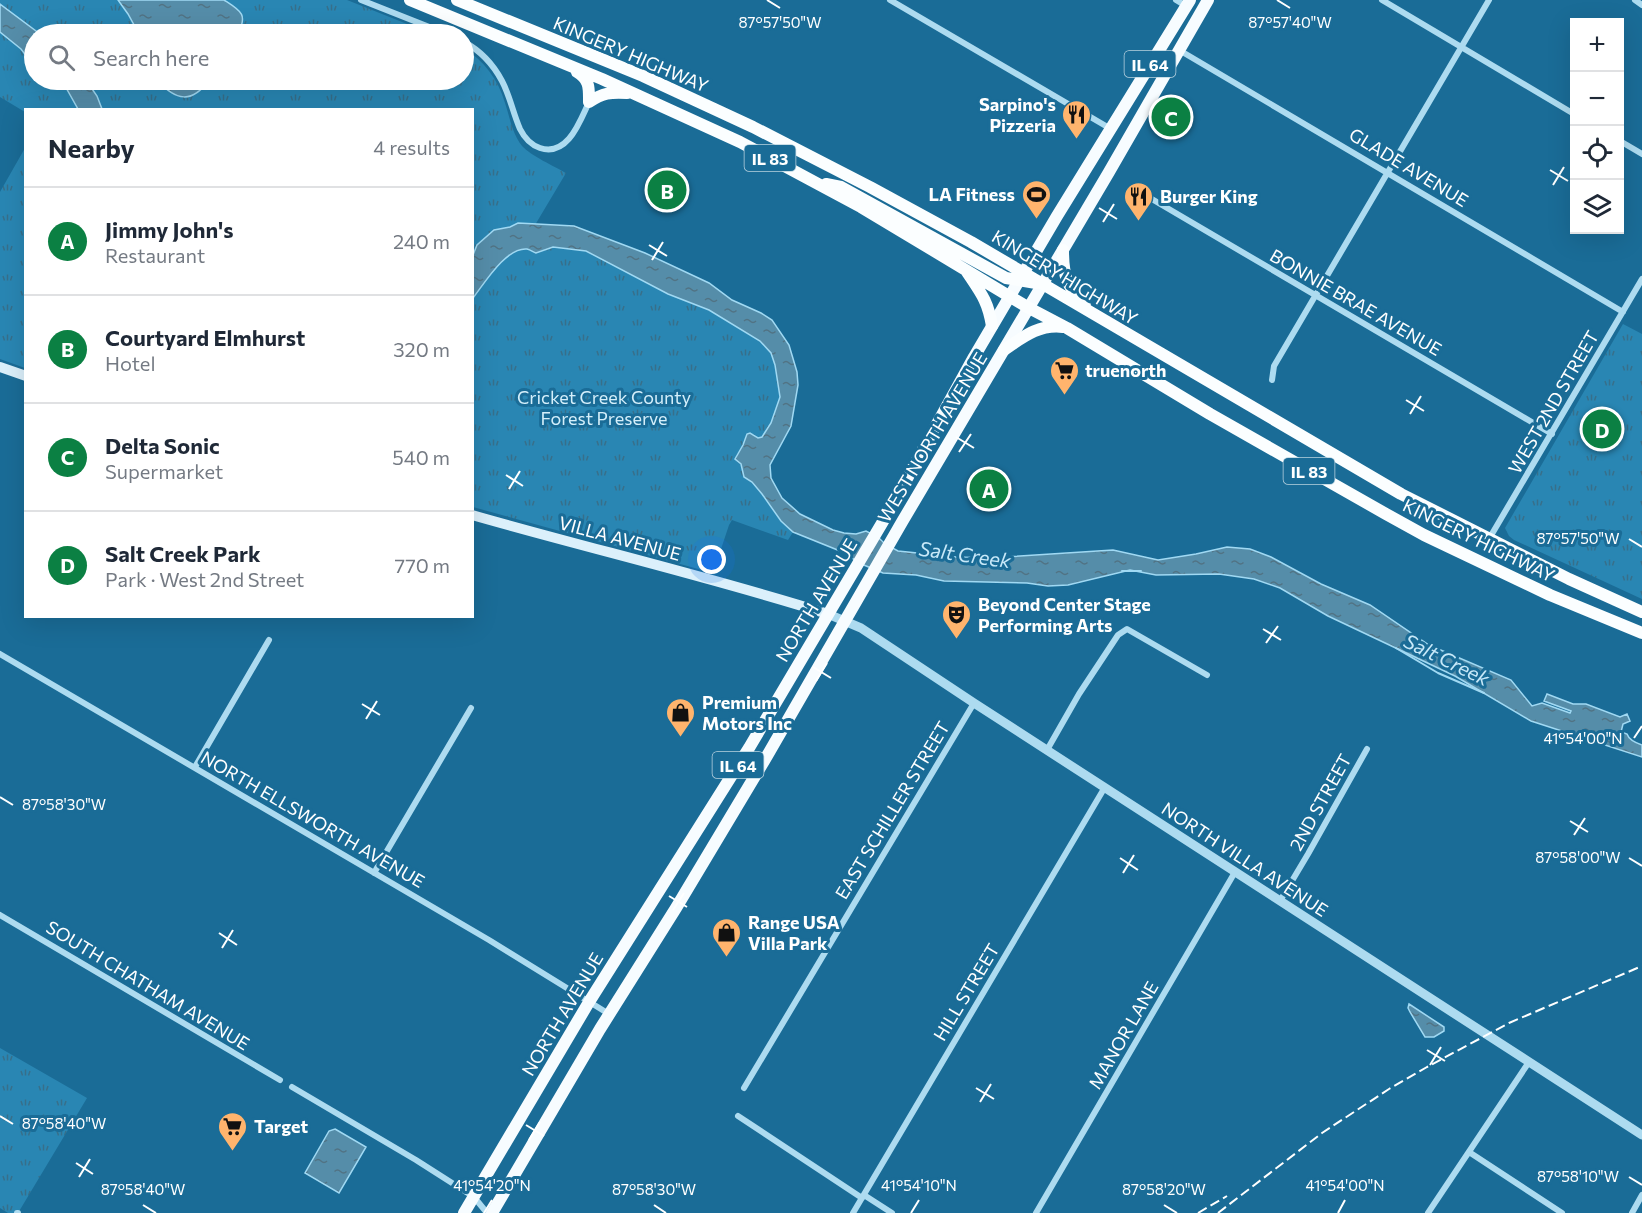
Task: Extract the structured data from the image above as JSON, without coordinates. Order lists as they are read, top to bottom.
{
  "streets": {
    "highway": ["KINGERY HIGHWAY", "IL 83"],
    "main road": [
      "IL 64",
      "WEST NORTH AVENUE",
      "VILLA AVENUE",
      "NORTH AVENUE"
    ],
    "street": [
      "GLADE AVENUE",
      "BONNIE BRAE AVENUE",
      "WEST 2ND STREET",
      "2ND STREET",
      "EAST SCHILLER STREET",
      "NORTH ELLSWORTH AVENUE",
      "NORTH VILLA AVENUE",
      "SOUTH CHATHAM AVENUE",
      "HILL STREET",
      "MANOR LANE"
    ]
  },
  "crossings": [
    ["KINGERY HIGHWAY", "IL 83"],
    ["KINGERY HIGHWAY", "WEST 2ND STREET"],
    ["KINGERY HIGHWAY", "WEST NORTH AVENUE"],
    ["KINGERY HIGHWAY", "NORTH AVENUE"],
    ["IL 64", "WEST NORTH AVENUE"],
    ["IL 64", "NORTH ELLSWORTH AVENUE"],
    ["GLADE AVENUE", "WEST 2ND STREET"],
    ["GLADE AVENUE", "WEST NORTH AVENUE"],
    ["BONNIE BRAE AVENUE", "WEST 2ND STREET"],
    ["WEST NORTH AVENUE", "NORTH ELLSWORTH AVENUE"],
    ["WEST NORTH AVENUE", "NORTH VILLA AVENUE"],
    ["VILLA AVENUE", "NORTH AVENUE"],
    ["VILLA AVENUE", "NORTH VILLA AVENUE"],
    ["NORTH AVENUE", "NORTH ELLSWORTH AVENUE"],
    ["NORTH AVENUE", "NORTH VILLA AVENUE"],
    ["2ND STREET", "NORTH VILLA AVENUE"],
    ["EAST SCHILLER STREET", "NORTH VILLA AVENUE"],
    ["NORTH VILLA AVENUE", "HILL STREET"],
    ["NORTH VILLA AVENUE", "MANOR LANE"]
  ],
  "water": ["Salt Creek"],
  "parks": ["Cricket Creek County Forest Preserve"],
  "places": {
    "restaurant": ["Sarpino's Pizzeria", "Burger King"],
    "sports": ["LA Fitness"],
    "supermarket": ["truenorth", "Target"],
    "theatre": ["Beyond Center Stage Performing Arts"],
    "shop": ["Premium Motors Inc", "Range USA Villa Park"]
  },
  "page": {
    "map_buttons": ["+", "−"],
    "search": "Search here",
    "pins": [
      "C",
      "B",
      "D",
      "A"
    ],
    "heading": ["Nearby", "4 results"],
    "list": [
      {
        "mark": "A",
        "name": "Jimmy John's",
        "note": "Restaurant",
        "value": "240 m"
      },
      {
        "mark": "B",
        "name": "Courtyard Elmhurst",
        "note": "Hotel",
        "value": "320 m"
      },
      {
        "mark": "C",
        "name": "Delta Sonic",
        "note": "Supermarket",
        "value": "540 m"
      },
      {
        "mark": "D",
        "name": "Salt Creek Park",
        "note": "Park · West 2nd Street",
        "value": "770 m"
      }
    ]
  },
  "coordinates": [
    "87°57'50\"W",
    "87°57'40\"W",
    "41°54'00\"N",
    "87°58'30\"W",
    "87°58'00\"W",
    "87°58'40\"W",
    "87°58'10\"W",
    "41°54'20\"N",
    "41°54'10\"N",
    "87°58'20\"W"
  ]
}
